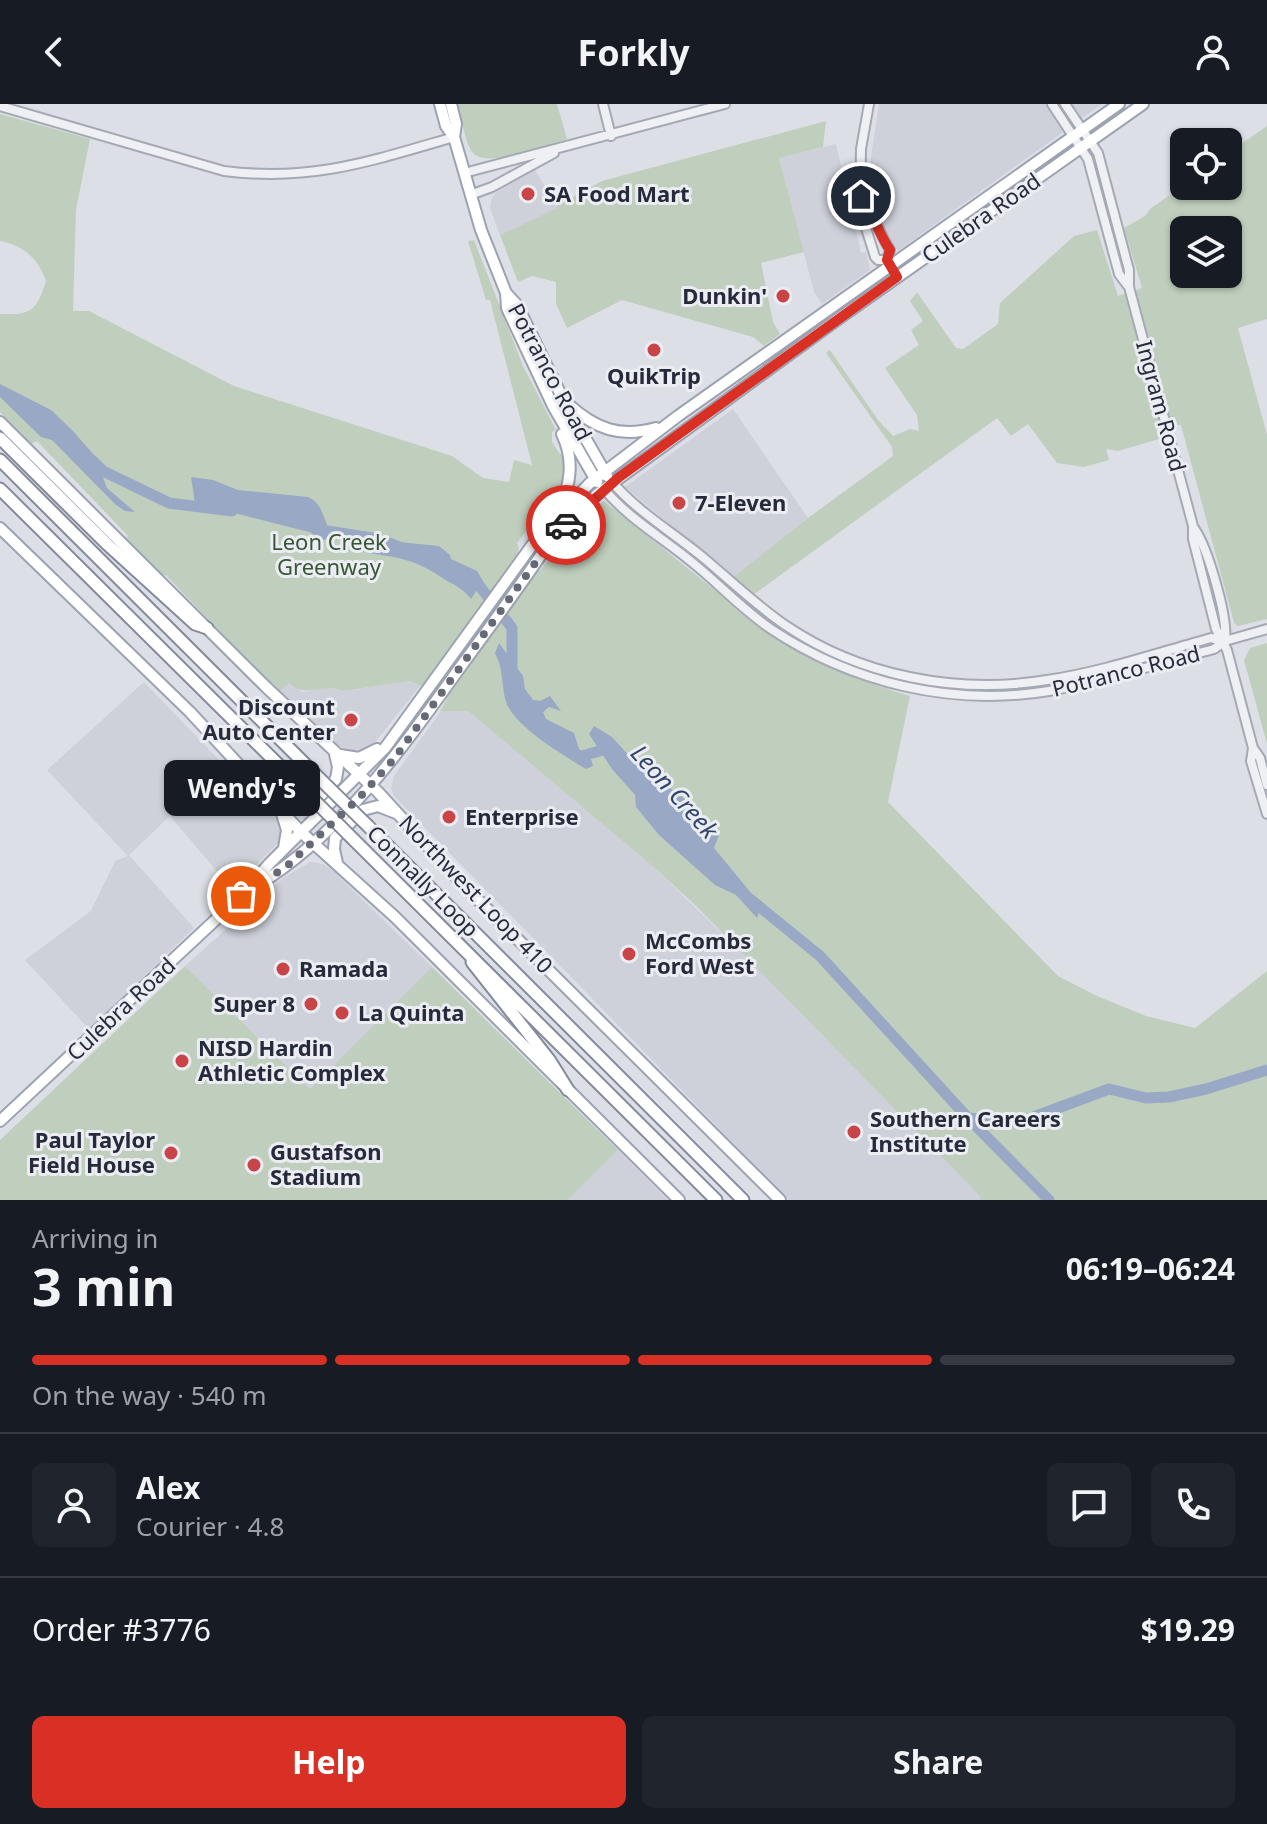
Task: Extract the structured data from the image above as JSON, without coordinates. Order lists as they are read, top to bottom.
{
  "streets": {
    "highway": ["Connally Loop"],
    "main road": ["Culebra Road", "Potranco Road", "Northwest Loop 410"],
    "street": ["Ingram Road"]
  },
  "crossings": [
    ["Culebra Road", "Potranco Road"],
    ["Culebra Road", "Ingram Road"],
    ["Culebra Road", "Northwest Loop 410"],
    ["Potranco Road", "Ingram Road"]
  ],
  "water": ["Leon Creek"],
  "parks": ["Leon Creek Greenway"],
  "places": [
    "SA Food Mart",
    "Dunkin'",
    "QuikTrip",
    "7-Eleven",
    "Discount Auto Center",
    "Enterprise",
    "Wendy's",
    "McCombs Ford West",
    "Ramada",
    "Super 8",
    "La Quinta",
    "NISD Hardin Athletic Complex",
    "Southern Careers Institute",
    "Paul Taylor Field House",
    "Gustafson Stadium"
  ],
  "page": {
    "header": "Forkly",
    "bubble": "Wendy's",
    "heading": ["3 min", "Arriving in", "06:19–06:24"],
    "panel": [
      "Alex",
      "Courier · 4.8",
      "Order #3776",
      "$19.29"
    ],
    "bar": "On the way · 540 m",
    "buttons": ["Help", "Share"]
  }
}
